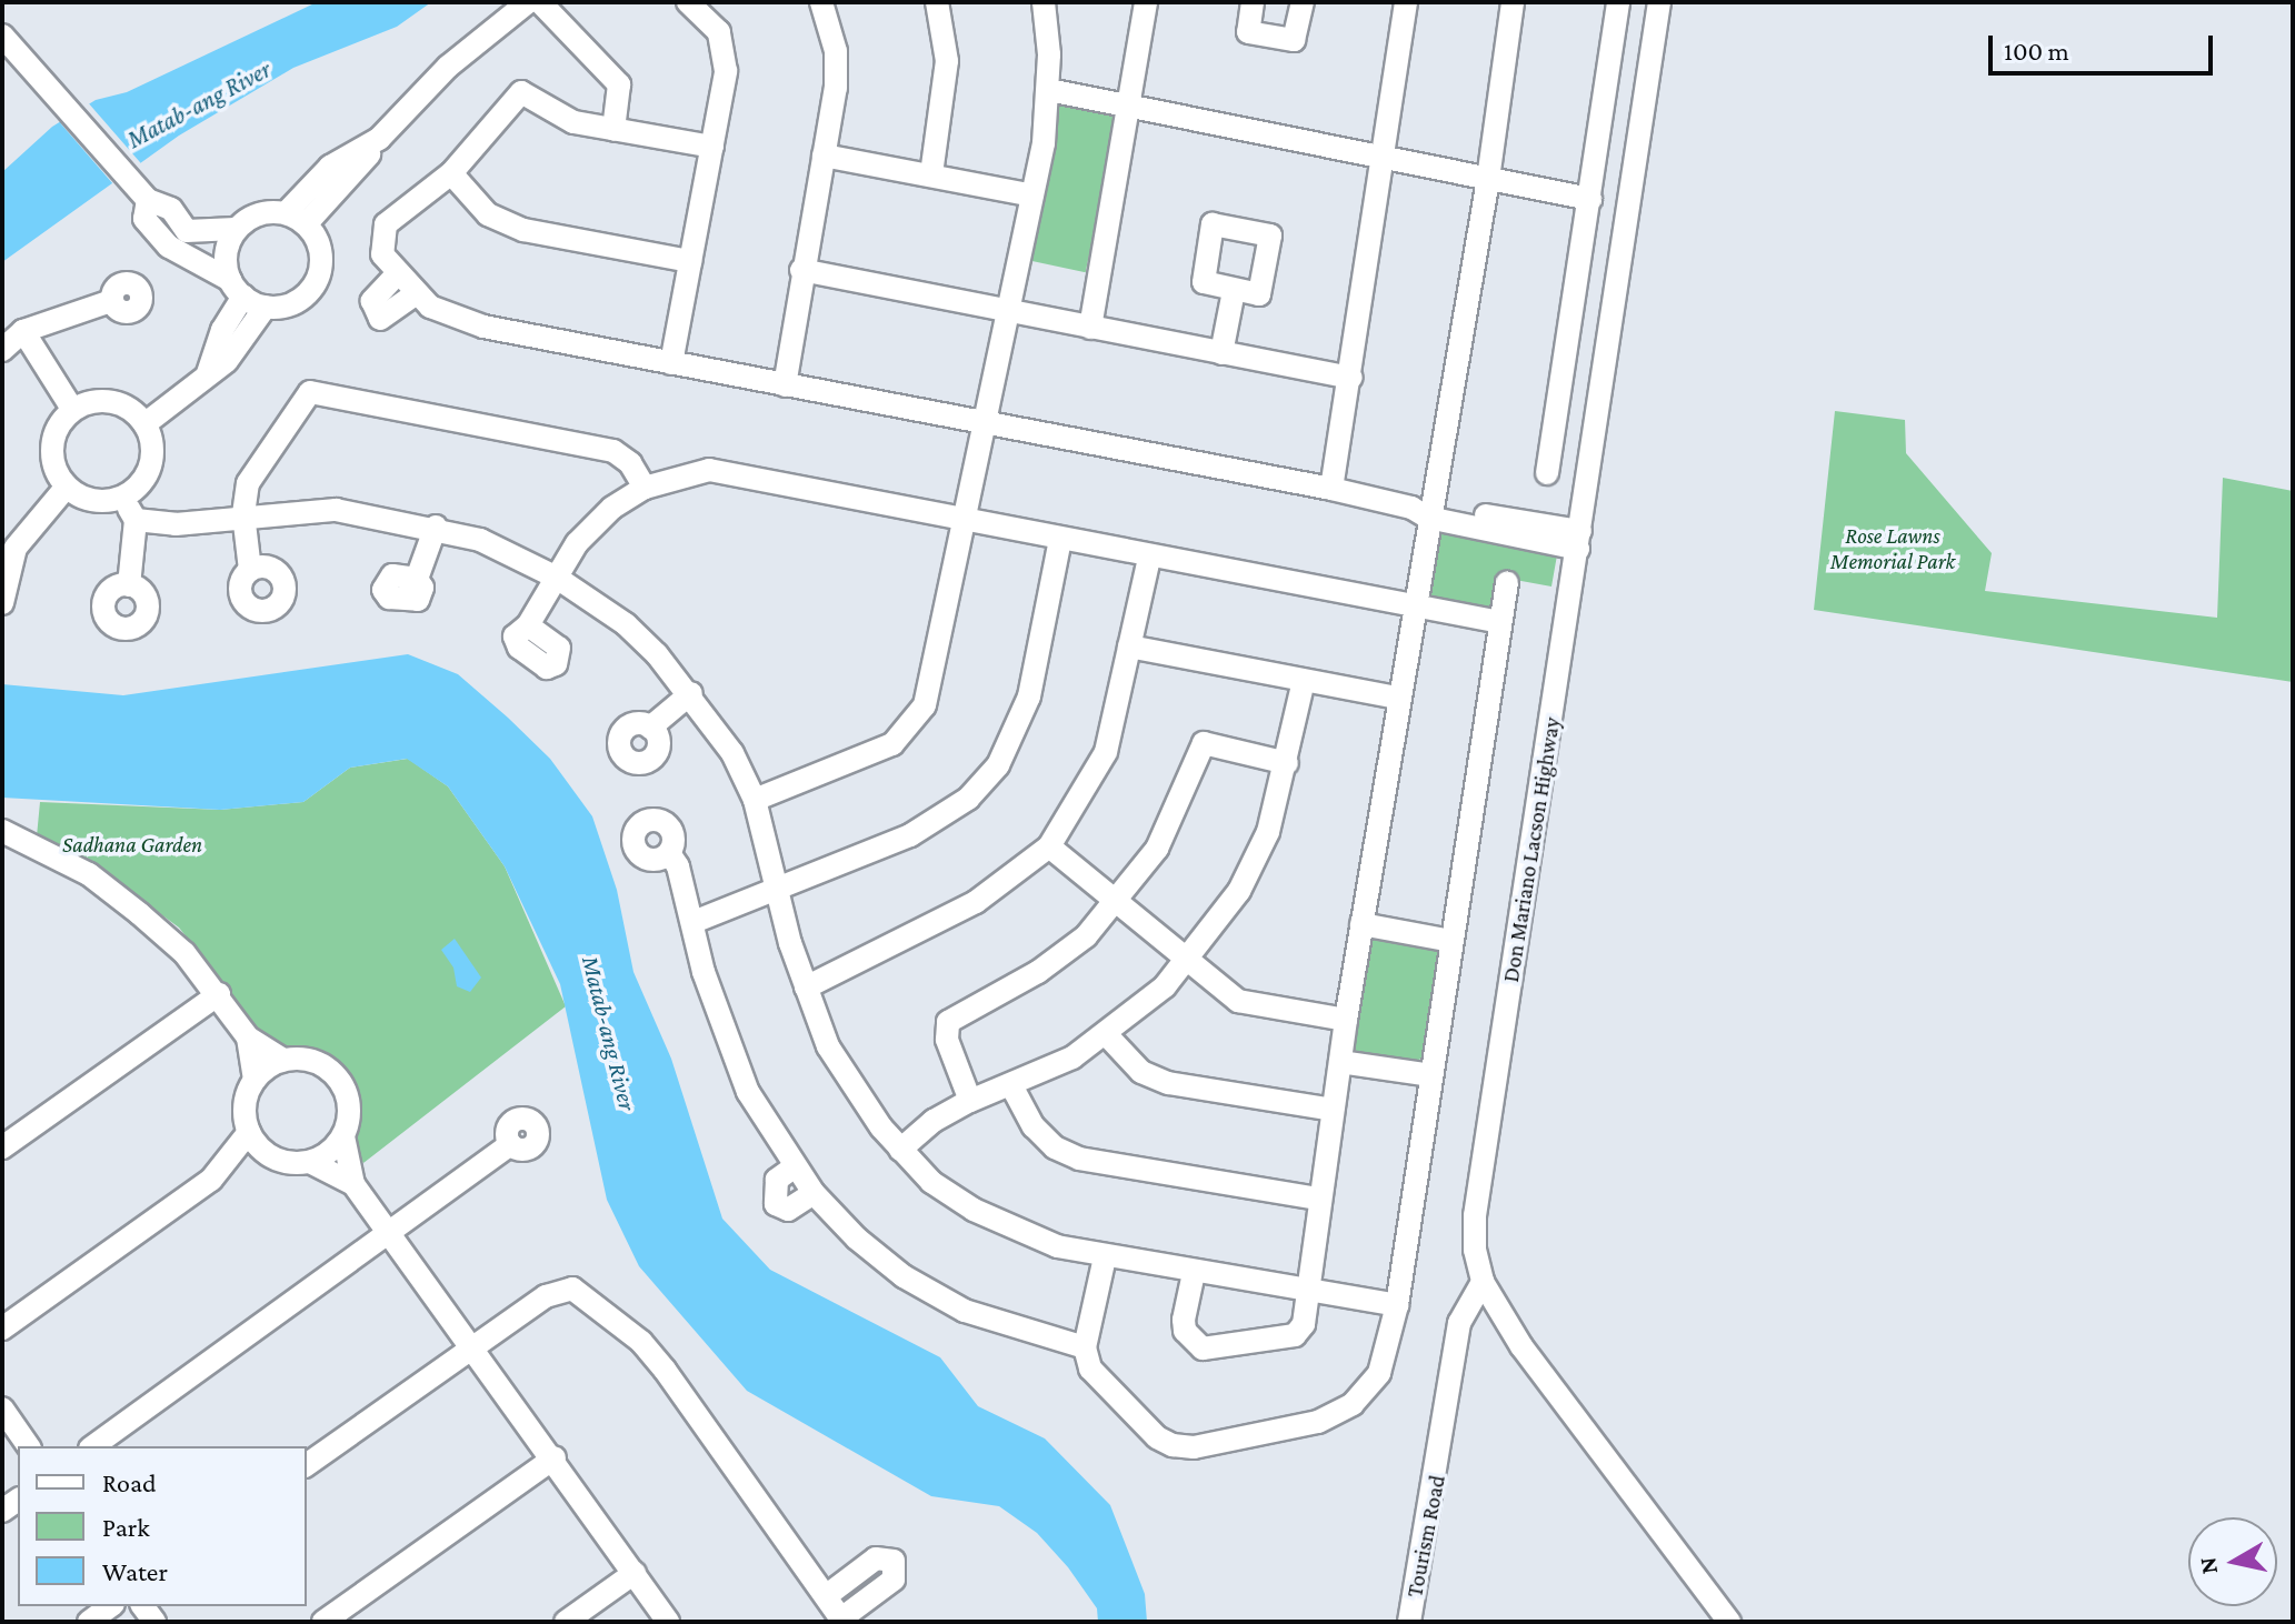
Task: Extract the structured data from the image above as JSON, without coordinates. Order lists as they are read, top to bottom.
{
  "streets": {
    "street": ["Don Mariano Lacson Highway", "Tourism Road"]
  },
  "crossings": [
    ["Don Mariano Lacson Highway", "Tourism Road"]
  ],
  "water": ["Matab-ang River"],
  "parks": ["Rose Lawns Memorial Park", "Sadhana Garden"],
  "legend": ["Road", "Park", "Water"],
  "scale_bar": "100 m",
  "north": "left"
}
